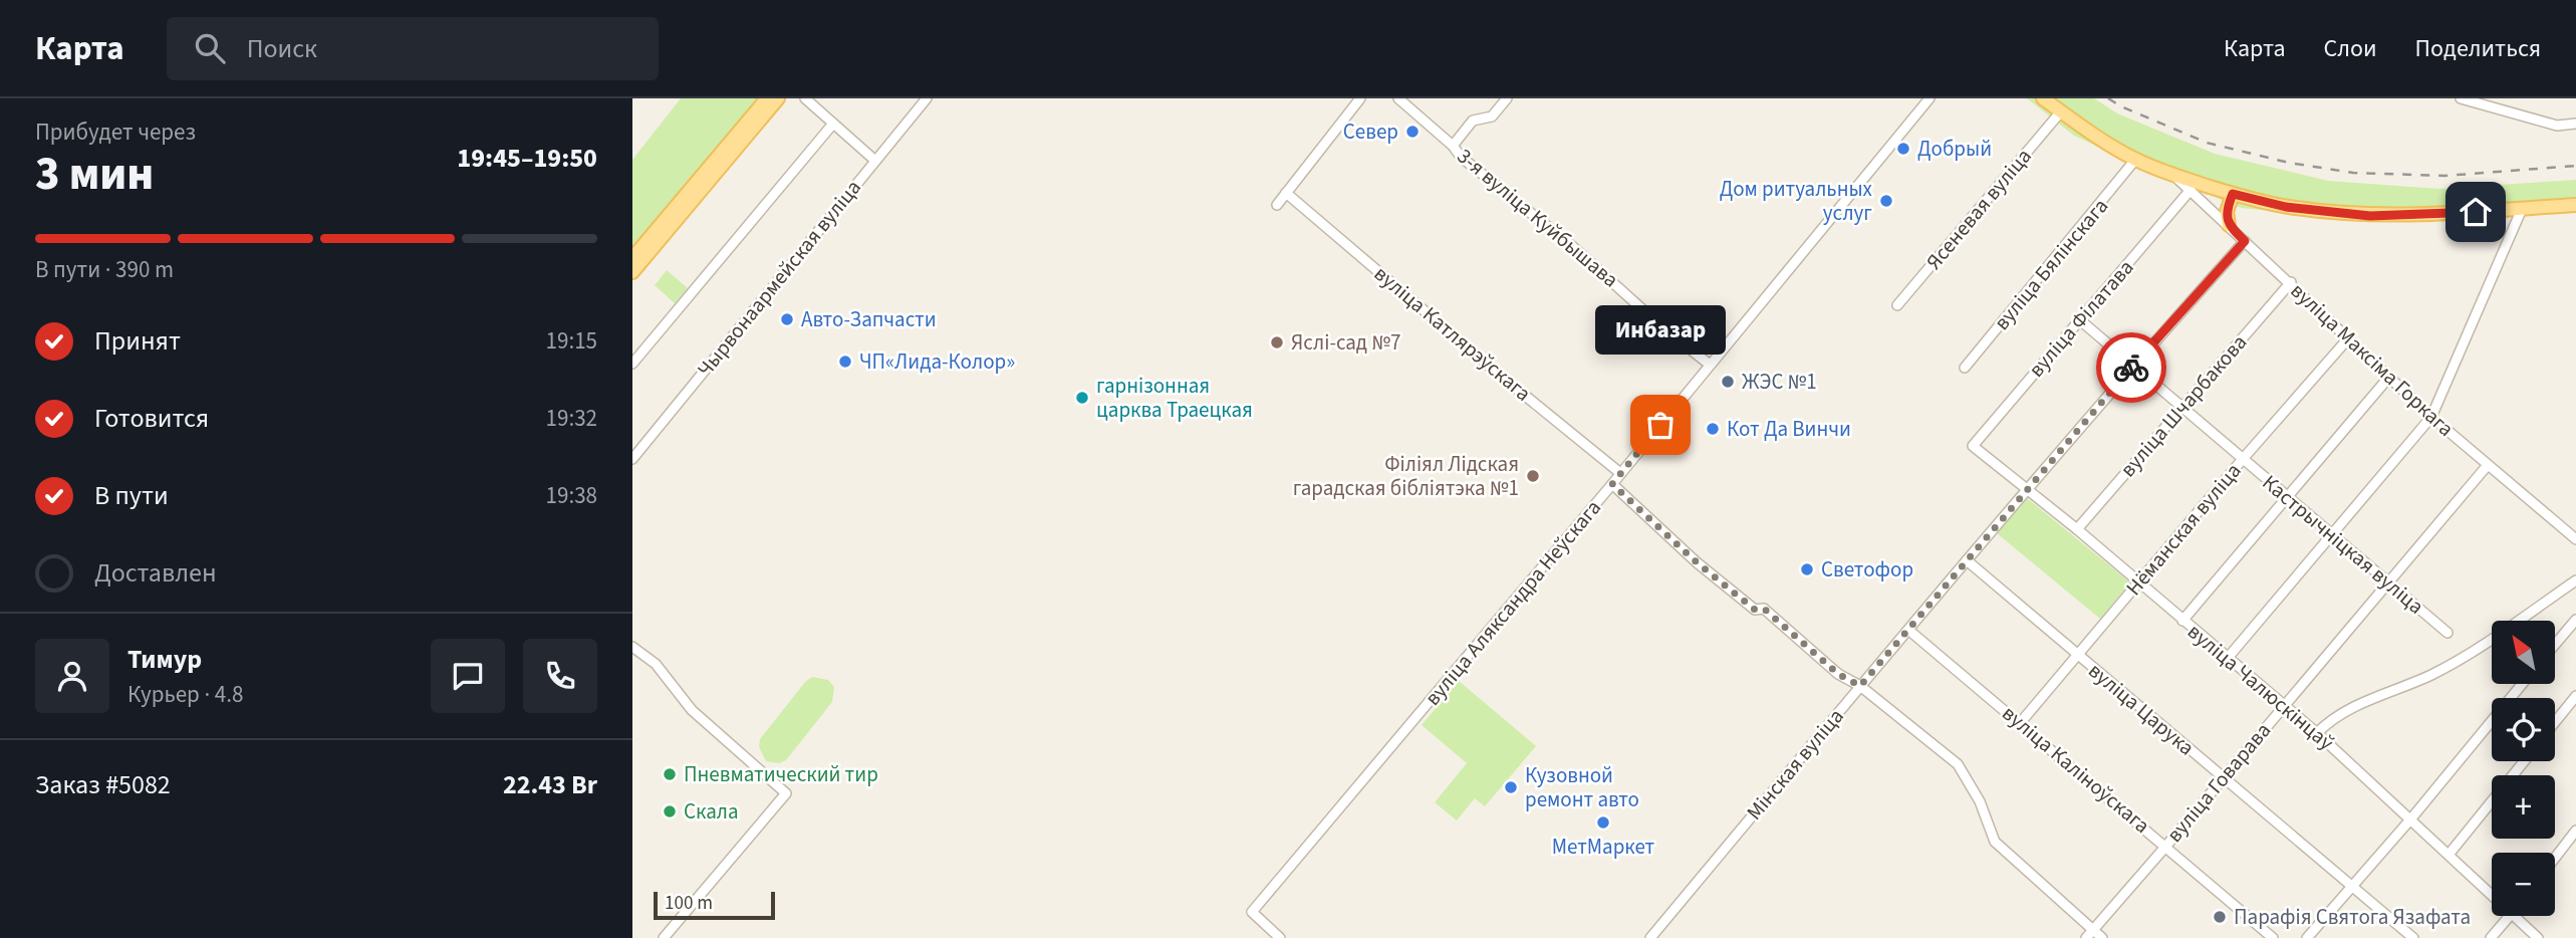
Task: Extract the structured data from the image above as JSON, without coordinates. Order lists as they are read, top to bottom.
{
  "streets": {
    "street": [
      "Ясеневая вуліца",
      "3-я вуліца Куйбышава",
      "вуліца Бялінскага",
      "Чырвонаармейская вуліца",
      "вуліца Філатава",
      "вуліца Катлярэўскага",
      "вуліца Максіма Горкага",
      "вуліца Шчарбакова",
      "Нёманская вуліца",
      "Кастрычніцкая вуліца",
      "вуліца Аляксандра Неўскага",
      "вуліца Чалюскінцаў",
      "вуліца Царука",
      "Мінская вуліца",
      "вуліца Каліноўскага",
      "вуліца Говарава"
    ]
  },
  "crossings": [
    ["3-я вуліца Куйбышава", "вуліца Аляксандра Неўскага"],
    ["вуліца Філатава", "вуліца Максіма Горкага"],
    ["вуліца Філатава", "Кастрычніцкая вуліца"],
    ["вуліца Філатава", "вуліца Чалюскінцаў"],
    ["вуліца Катлярэўскага", "вуліца Аляксандра Неўскага"],
    ["вуліца Максіма Горкага", "вуліца Шчарбакова"],
    ["вуліца Максіма Горкага", "Нёманская вуліца"],
    ["вуліца Максіма Горкага", "Мінская вуліца"],
    ["вуліца Максіма Горкага", "вуліца Говарава"],
    ["вуліца Шчарбакова", "Кастрычніцкая вуліца"],
    ["вуліца Шчарбакова", "вуліца Чалюскінцаў"],
    ["Нёманская вуліца", "Кастрычніцкая вуліца"],
    ["Нёманская вуліца", "вуліца Чалюскінцаў"],
    ["Нёманская вуліца", "вуліца Царука"],
    ["Нёманская вуліца", "вуліца Каліноўскага"],
    ["Кастрычніцкая вуліца", "Мінская вуліца"],
    ["Кастрычніцкая вуліца", "вуліца Говарава"],
    ["вуліца Чалюскінцаў", "Мінская вуліца"],
    ["вуліца Чалюскінцаў", "вуліца Говарава"],
    ["вуліца Царука", "Мінская вуліца"],
    ["вуліца Царука", "вуліца Говарава"],
    ["Мінская вуліца", "вуліца Каліноўскага"],
    ["вуліца Каліноўскага", "вуліца Говарава"]
  ],
  "places": [
    "Север",
    "Добрый",
    "Дом ритуальных услуг",
    "Авто-Запчасти",
    "Яслі-сад №7",
    "ЧП«Лида-Колор»",
    "ЖЭС №1",
    "гарнізонная царква Траецкая",
    "Инбазар",
    "Кот Да Винчи",
    "Філіял Лідская гарадская бібліятэка №1",
    "Светофор",
    "Пневматический тир",
    "Кузовной ремонт авто",
    "Скала",
    "МетМаркет",
    "Парафія Святога Язафата"
  ],
  "scale_bar": "100 m",
  "north": "top left",
  "page": {
    "header": "Карта",
    "search": "Поиск",
    "nav": ["Карта", "Слои", "Поделиться"],
    "heading": ["3 мин", "Прибудет через", "19:45–19:50"],
    "panel": [
      "Тимур",
      "Курьер · 4.8",
      "Заказ #5082",
      "22.43 Br"
    ],
    "bar": "В пути · 390 m",
    "list": [
      ["Принят", "19:15"],
      ["Готовится", "19:32"],
      ["В пути", "19:38"],
      "Доставлен"
    ],
    "bubble": "Инбазар",
    "map_buttons": ["+", "−"],
    "scale": "100 m"
  }
}
